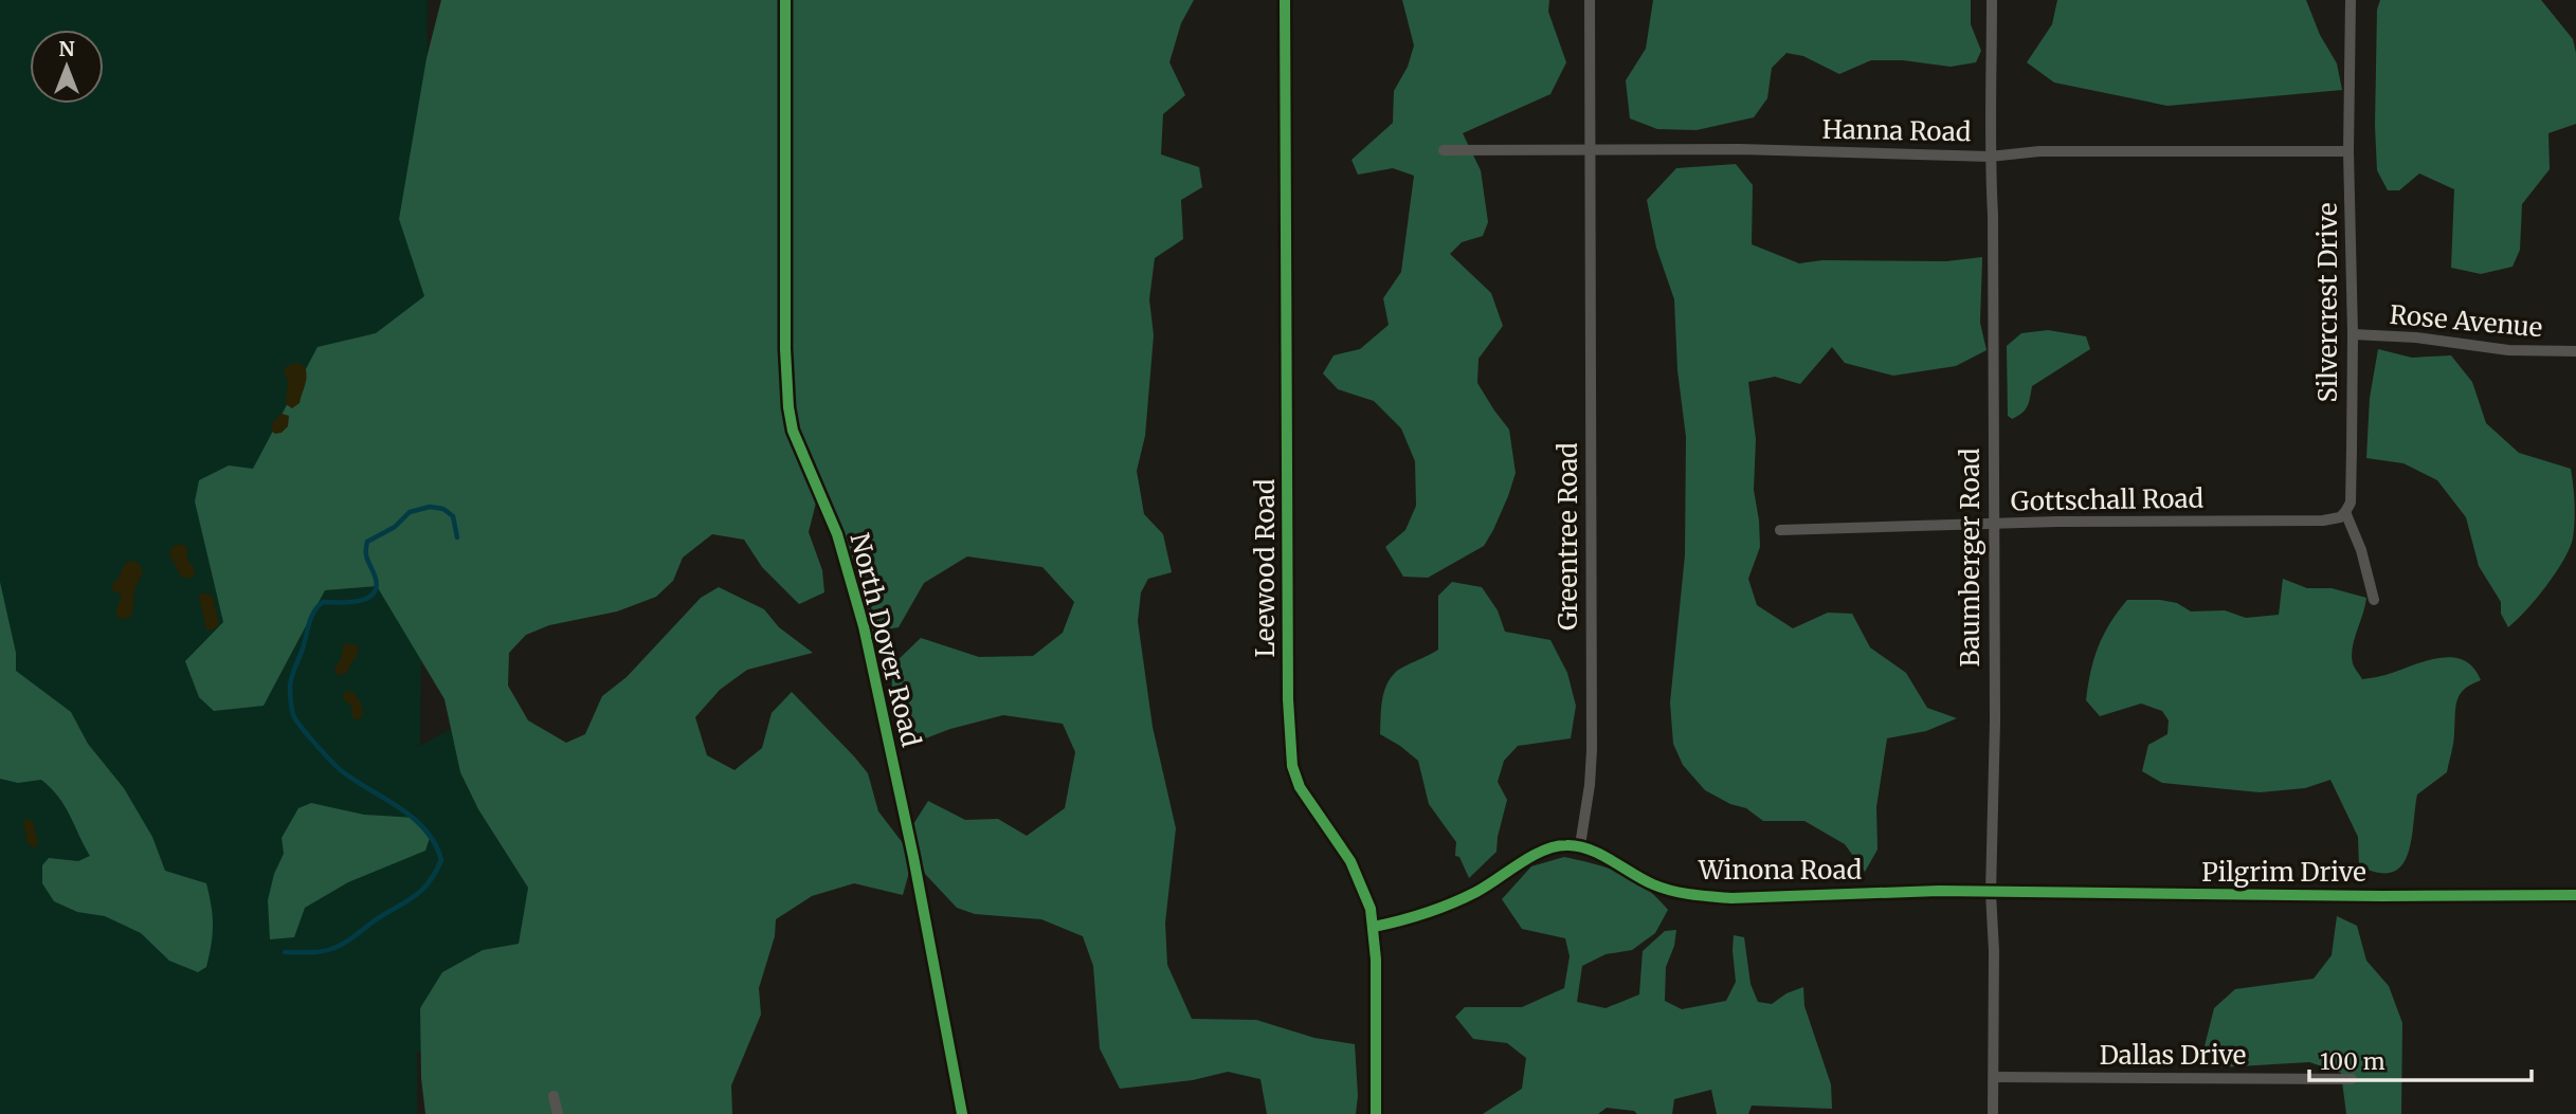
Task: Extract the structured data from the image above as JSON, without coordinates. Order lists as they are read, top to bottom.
{
  "streets": {
    "street": [
      "Hanna Road",
      "Silvercrest Drive",
      "Rose Avenue",
      "Gottschall Road",
      "Greentree Road",
      "Baumberger Road",
      "Leewood Road",
      "North Dover Road",
      "Winona Road",
      "Pilgrim Drive",
      "Dallas Drive"
    ]
  },
  "crossings": [
    ["Hanna Road", "Silvercrest Drive"],
    ["Hanna Road", "Greentree Road"],
    ["Hanna Road", "Baumberger Road"],
    ["Silvercrest Drive", "Rose Avenue"],
    ["Silvercrest Drive", "Gottschall Road"],
    ["Gottschall Road", "Baumberger Road"],
    ["Greentree Road", "Winona Road"],
    ["Baumberger Road", "Winona Road"],
    ["Baumberger Road", "Pilgrim Drive"],
    ["Baumberger Road", "Dallas Drive"],
    ["Winona Road", "Pilgrim Drive"]
  ],
  "scale_bar": "100 m",
  "north": "top"
}
